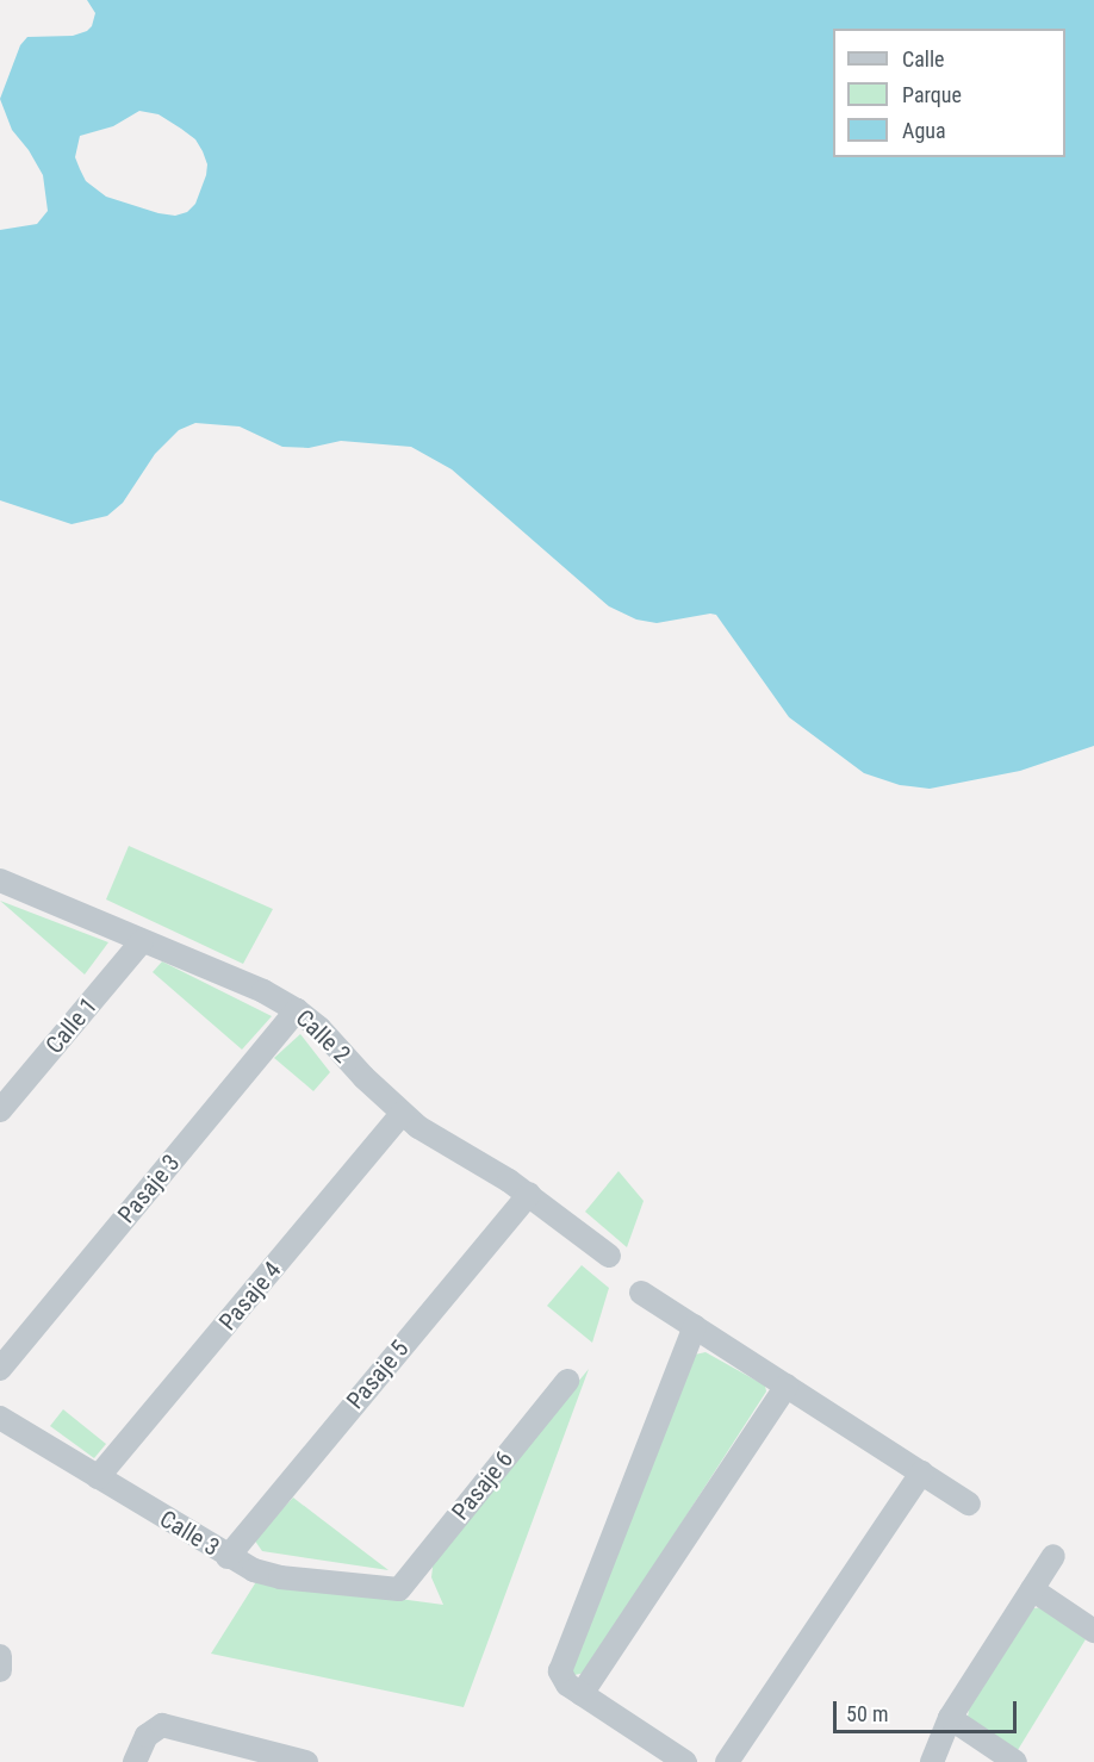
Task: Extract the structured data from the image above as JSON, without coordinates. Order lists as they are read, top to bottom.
{
  "streets": {
    "street": [
      "Calle 1",
      "Calle 2",
      "Pasaje 3",
      "Pasaje 4",
      "Pasaje 5",
      "Pasaje 6",
      "Calle 3"
    ]
  },
  "crossings": [
    ["Calle 1", "Calle 2"],
    ["Calle 2", "Pasaje 3"],
    ["Calle 2", "Pasaje 4"],
    ["Calle 2", "Pasaje 5"],
    ["Pasaje 4", "Calle 3"],
    ["Pasaje 5", "Calle 3"],
    ["Pasaje 6", "Calle 3"]
  ],
  "legend": ["Calle", "Parque", "Agua"],
  "scale_bar": "50 m"
}
